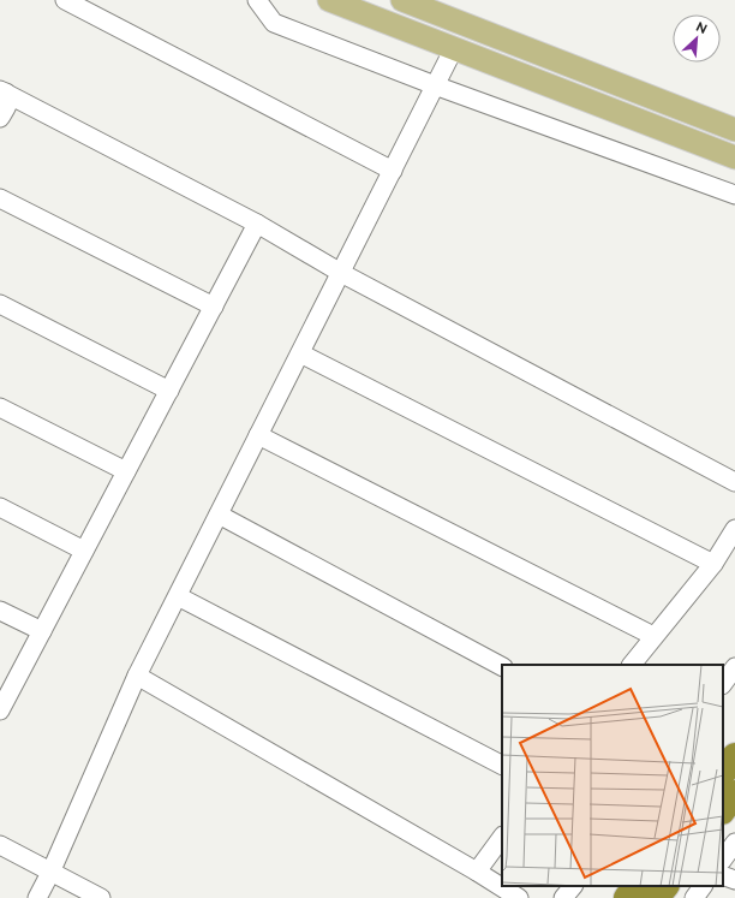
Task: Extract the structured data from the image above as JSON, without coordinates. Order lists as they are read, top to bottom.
{
  "north": "top right"
}
